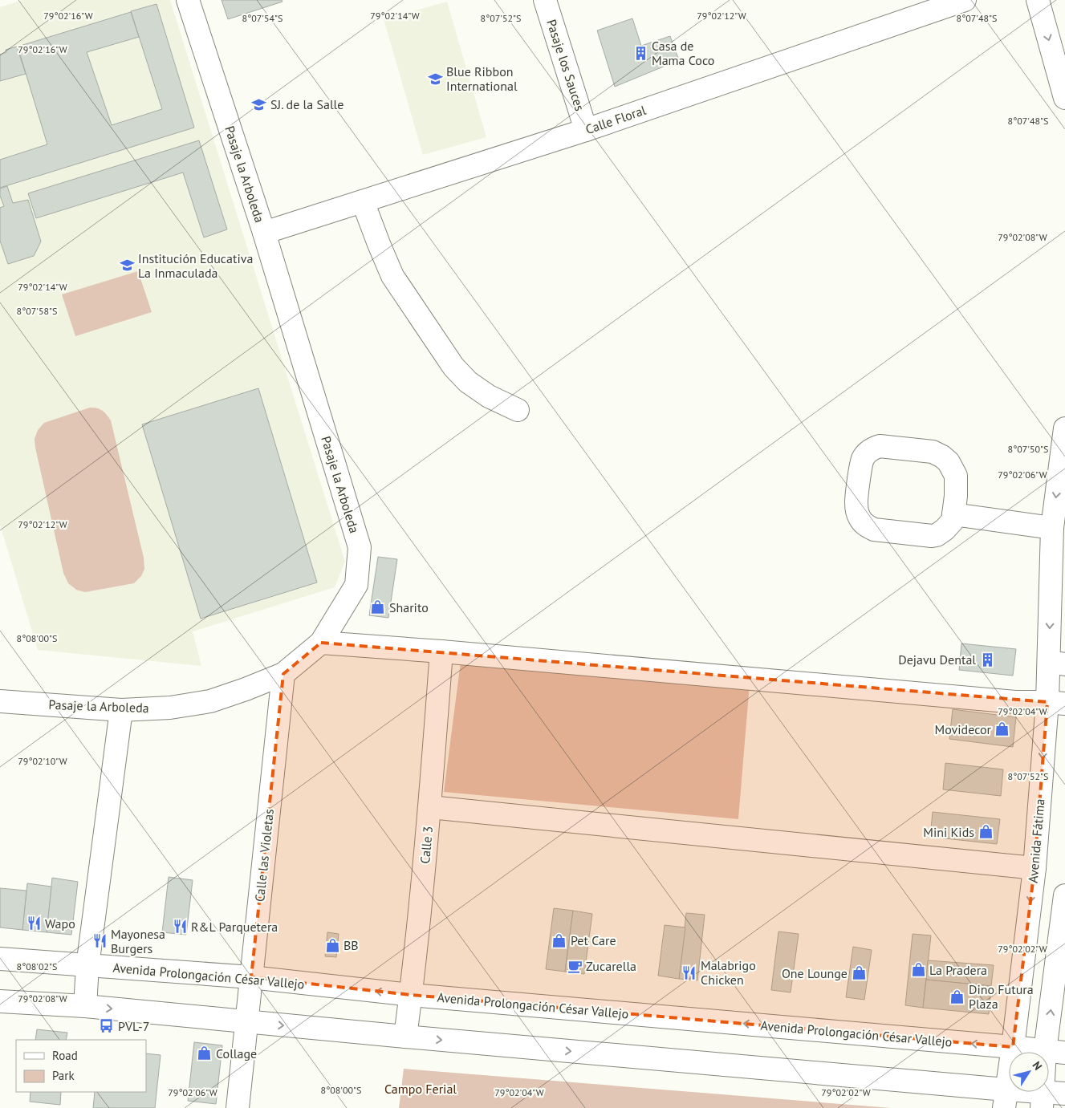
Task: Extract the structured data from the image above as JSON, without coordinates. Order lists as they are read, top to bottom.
{
  "streets": {
    "street": [
      "Pasaje los Sauces",
      "Calle Floral",
      "Pasaje la Arboleda",
      "Avenida Fátima",
      "Calle 3",
      "Calle las Violetas",
      "Avenida Prolongación César Vallejo"
    ]
  },
  "crossings": [
    ["Pasaje los Sauces", "Calle Floral"],
    ["Calle Floral", "Pasaje la Arboleda"],
    ["Pasaje la Arboleda", "Calle las Violetas"],
    ["Avenida Fátima", "Avenida Prolongación César Vallejo"],
    ["Calle 3", "Avenida Prolongación César Vallejo"],
    ["Calle las Violetas", "Avenida Prolongación César Vallejo"]
  ],
  "one_way": ["Avenida Fátima"],
  "parks": ["Campo Ferial"],
  "places": {
    "building": ["Casa de Mama Coco", "Dejavu Dental"],
    "school or university": ["Blue Ribbon International", "SJ. de la Salle", "Institución Educativa La Inmaculada"],
    "shop": [
      "Sharito",
      "Movidecor",
      "Mini Kids",
      "Pet Care",
      "BB",
      "La Pradera",
      "One Lounge",
      "Dino Futura Plaza",
      "Collage"
    ],
    "restaurant": [
      "Wapo",
      "R&L Parquetera",
      "Mayonesa Burgers",
      "Malabrigo Chicken"
    ],
    "cafe": ["Zucarella"],
    "bus stop": ["PVL-7"]
  },
  "legend": ["Road", "Park"],
  "north": "top right",
  "coordinates": [
    "79°02'16\"W",
    "79°02'14\"W",
    "79°02'12\"W",
    "8°07'54\"S",
    "8°07'52\"S",
    "8°07'48\"S",
    "79°02'08\"W",
    "8°07'58\"S",
    "8°07'50\"S",
    "79°02'06\"W",
    "8°08'00\"S",
    "79°02'04\"W",
    "79°02'10\"W",
    "79°02'02\"W",
    "8°08'02\"S"
  ]
}
